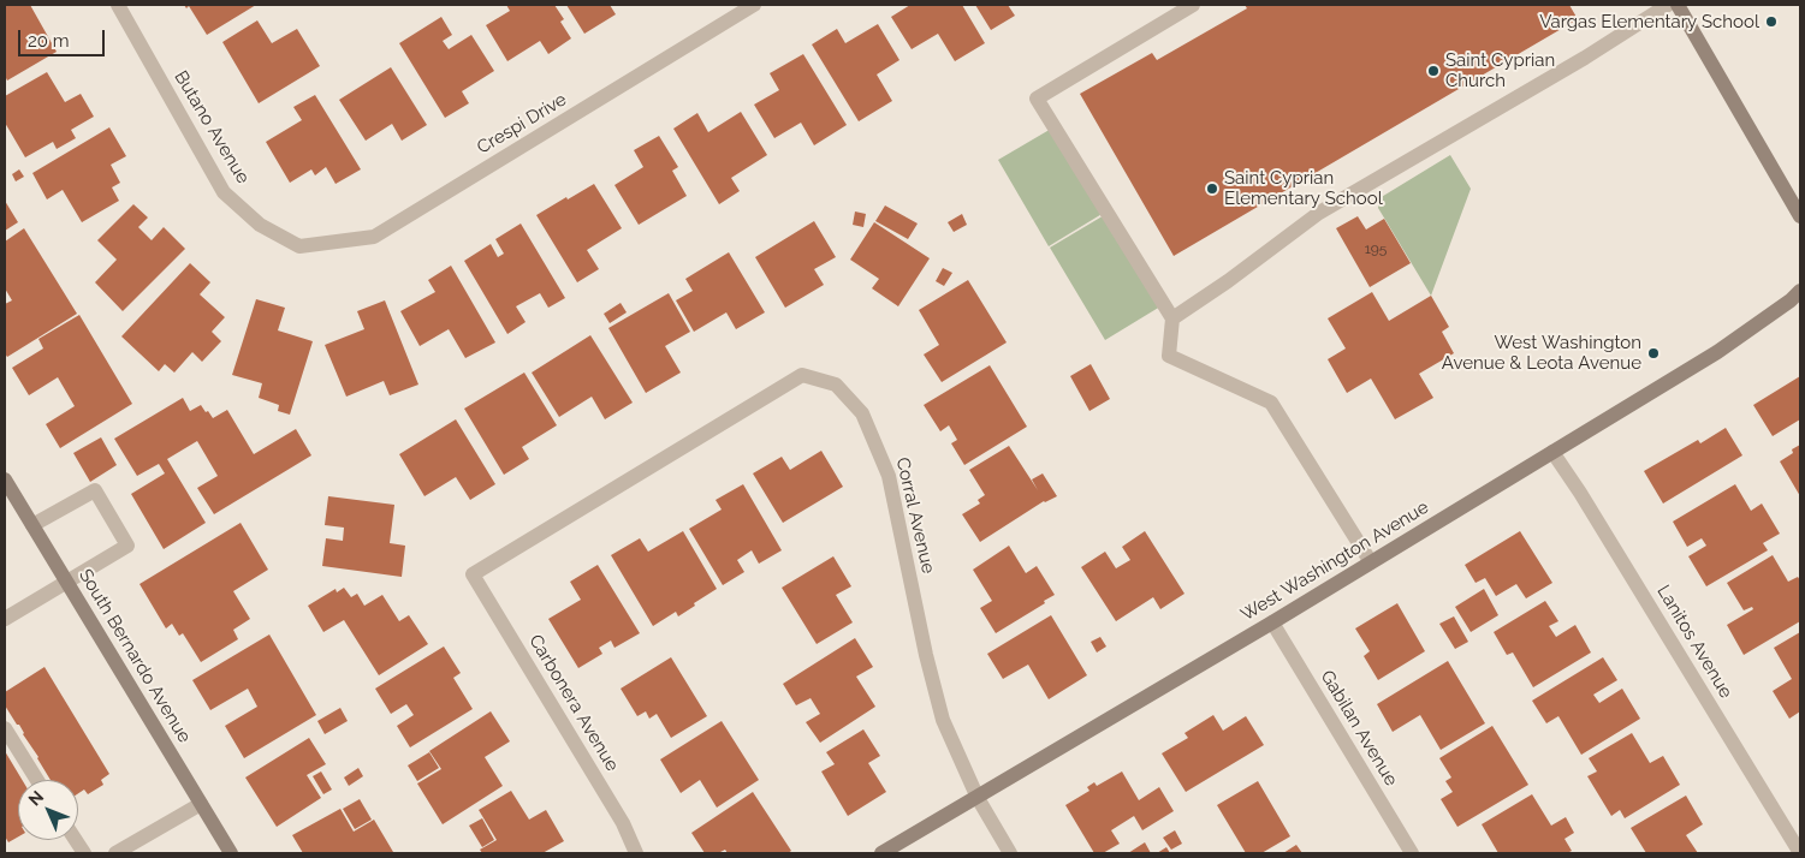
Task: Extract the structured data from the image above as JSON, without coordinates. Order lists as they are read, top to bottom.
{
  "streets": {
    "street": [
      "Crespi Drive",
      "Butano Avenue",
      "Corral Avenue",
      "West Washington Avenue",
      "Lanitos Avenue",
      "South Bernardo Avenue",
      "Carbonera Avenue",
      "Gabilan Avenue"
    ]
  },
  "crossings": [
    ["Crespi Drive", "Butano Avenue"],
    ["Corral Avenue", "West Washington Avenue"],
    ["Corral Avenue", "Carbonera Avenue"],
    ["West Washington Avenue", "Lanitos Avenue"],
    ["West Washington Avenue", "Gabilan Avenue"]
  ],
  "places": [
    "Vargas Elementary School",
    "Saint Cyprian Church",
    "Saint Cyprian Elementary School",
    "West Washington Avenue & Leota Avenue"
  ],
  "house_numbers": ["195"],
  "scale_bar": "20 m",
  "north": "top left"
}
